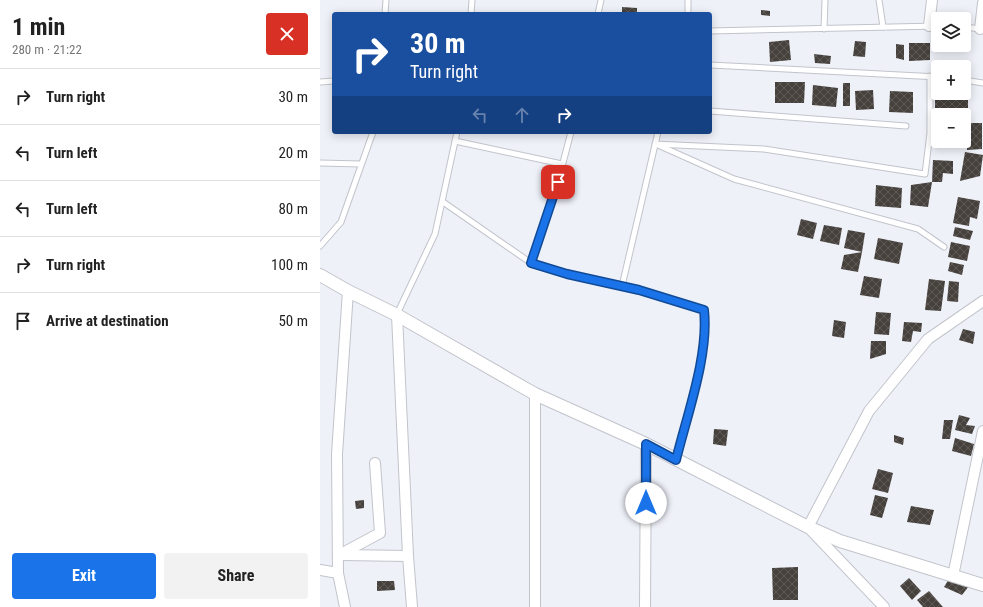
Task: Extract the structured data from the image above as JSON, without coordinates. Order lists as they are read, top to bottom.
{
  "page": {
    "heading": ["1 min", "280 m · 21:22"],
    "map_buttons": ["+", "−"],
    "turn": ["30 m", "Turn right"],
    "list": [
      {
        "name": "Turn right",
        "value": "30 m"
      },
      {
        "name": "Turn left",
        "value": "20 m"
      },
      {
        "name": "Turn left",
        "value": "80 m"
      },
      {
        "name": "Turn right",
        "value": "100 m"
      },
      {
        "name": "Arrive at destination",
        "value": "50 m"
      }
    ],
    "buttons": ["Exit", "Share"]
  }
}
